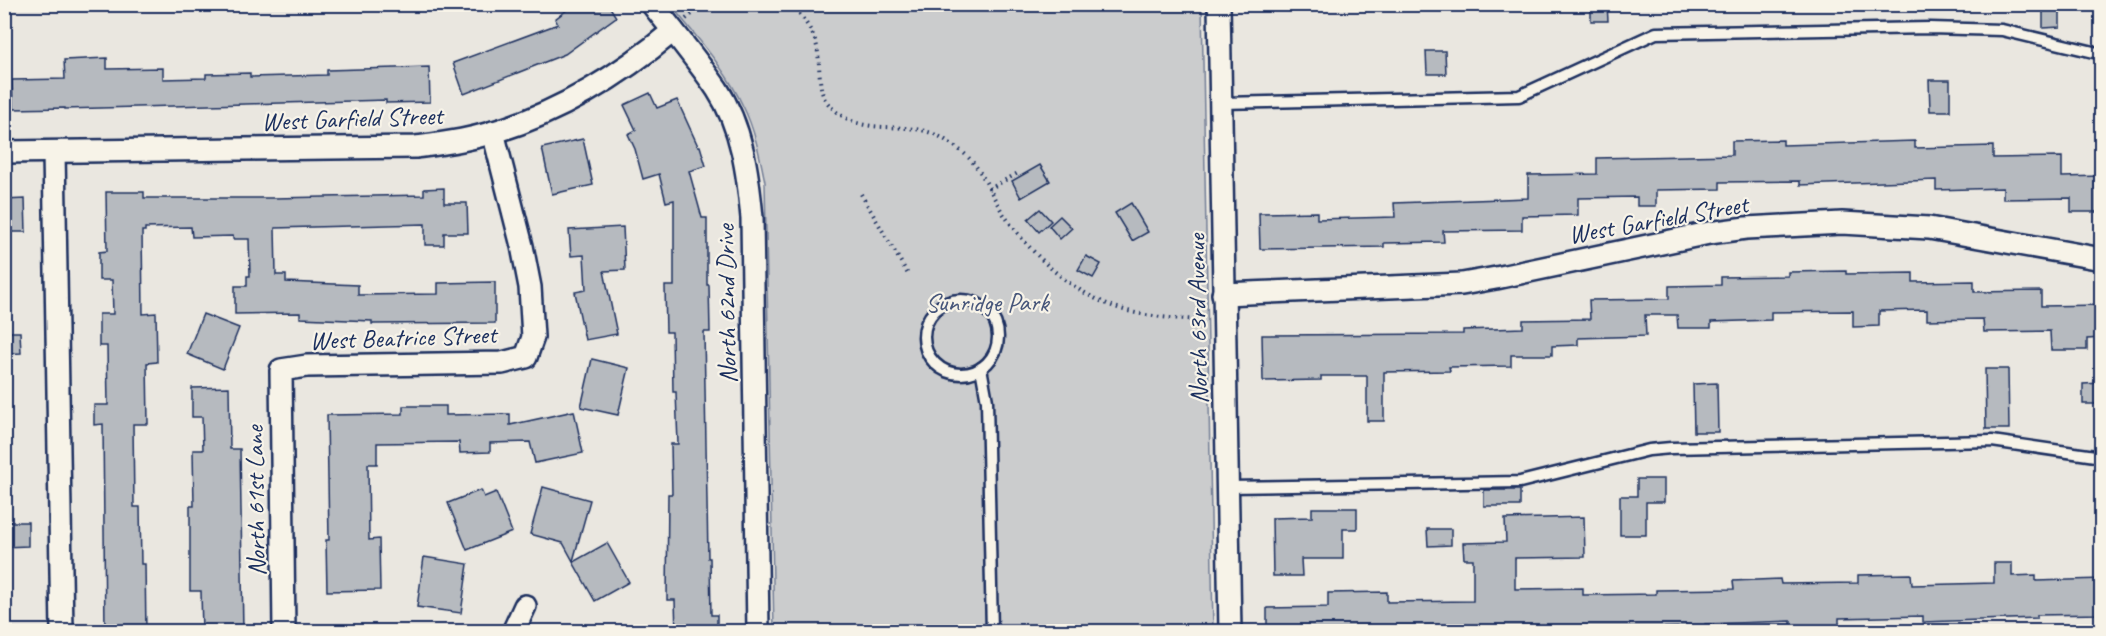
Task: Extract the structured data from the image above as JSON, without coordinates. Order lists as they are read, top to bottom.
{
  "streets": {
    "street": [
      "West Garfield Street",
      "North 62nd Drive",
      "North 63rd Avenue",
      "West Beatrice Street",
      "North 61st Lane"
    ]
  },
  "crossings": [
    ["West Garfield Street", "North 62nd Drive"],
    ["West Garfield Street", "North 63rd Avenue"],
    ["West Garfield Street", "West Beatrice Street"],
    ["West Beatrice Street", "North 61st Lane"]
  ],
  "parks": ["Sunridge Park"]
}
